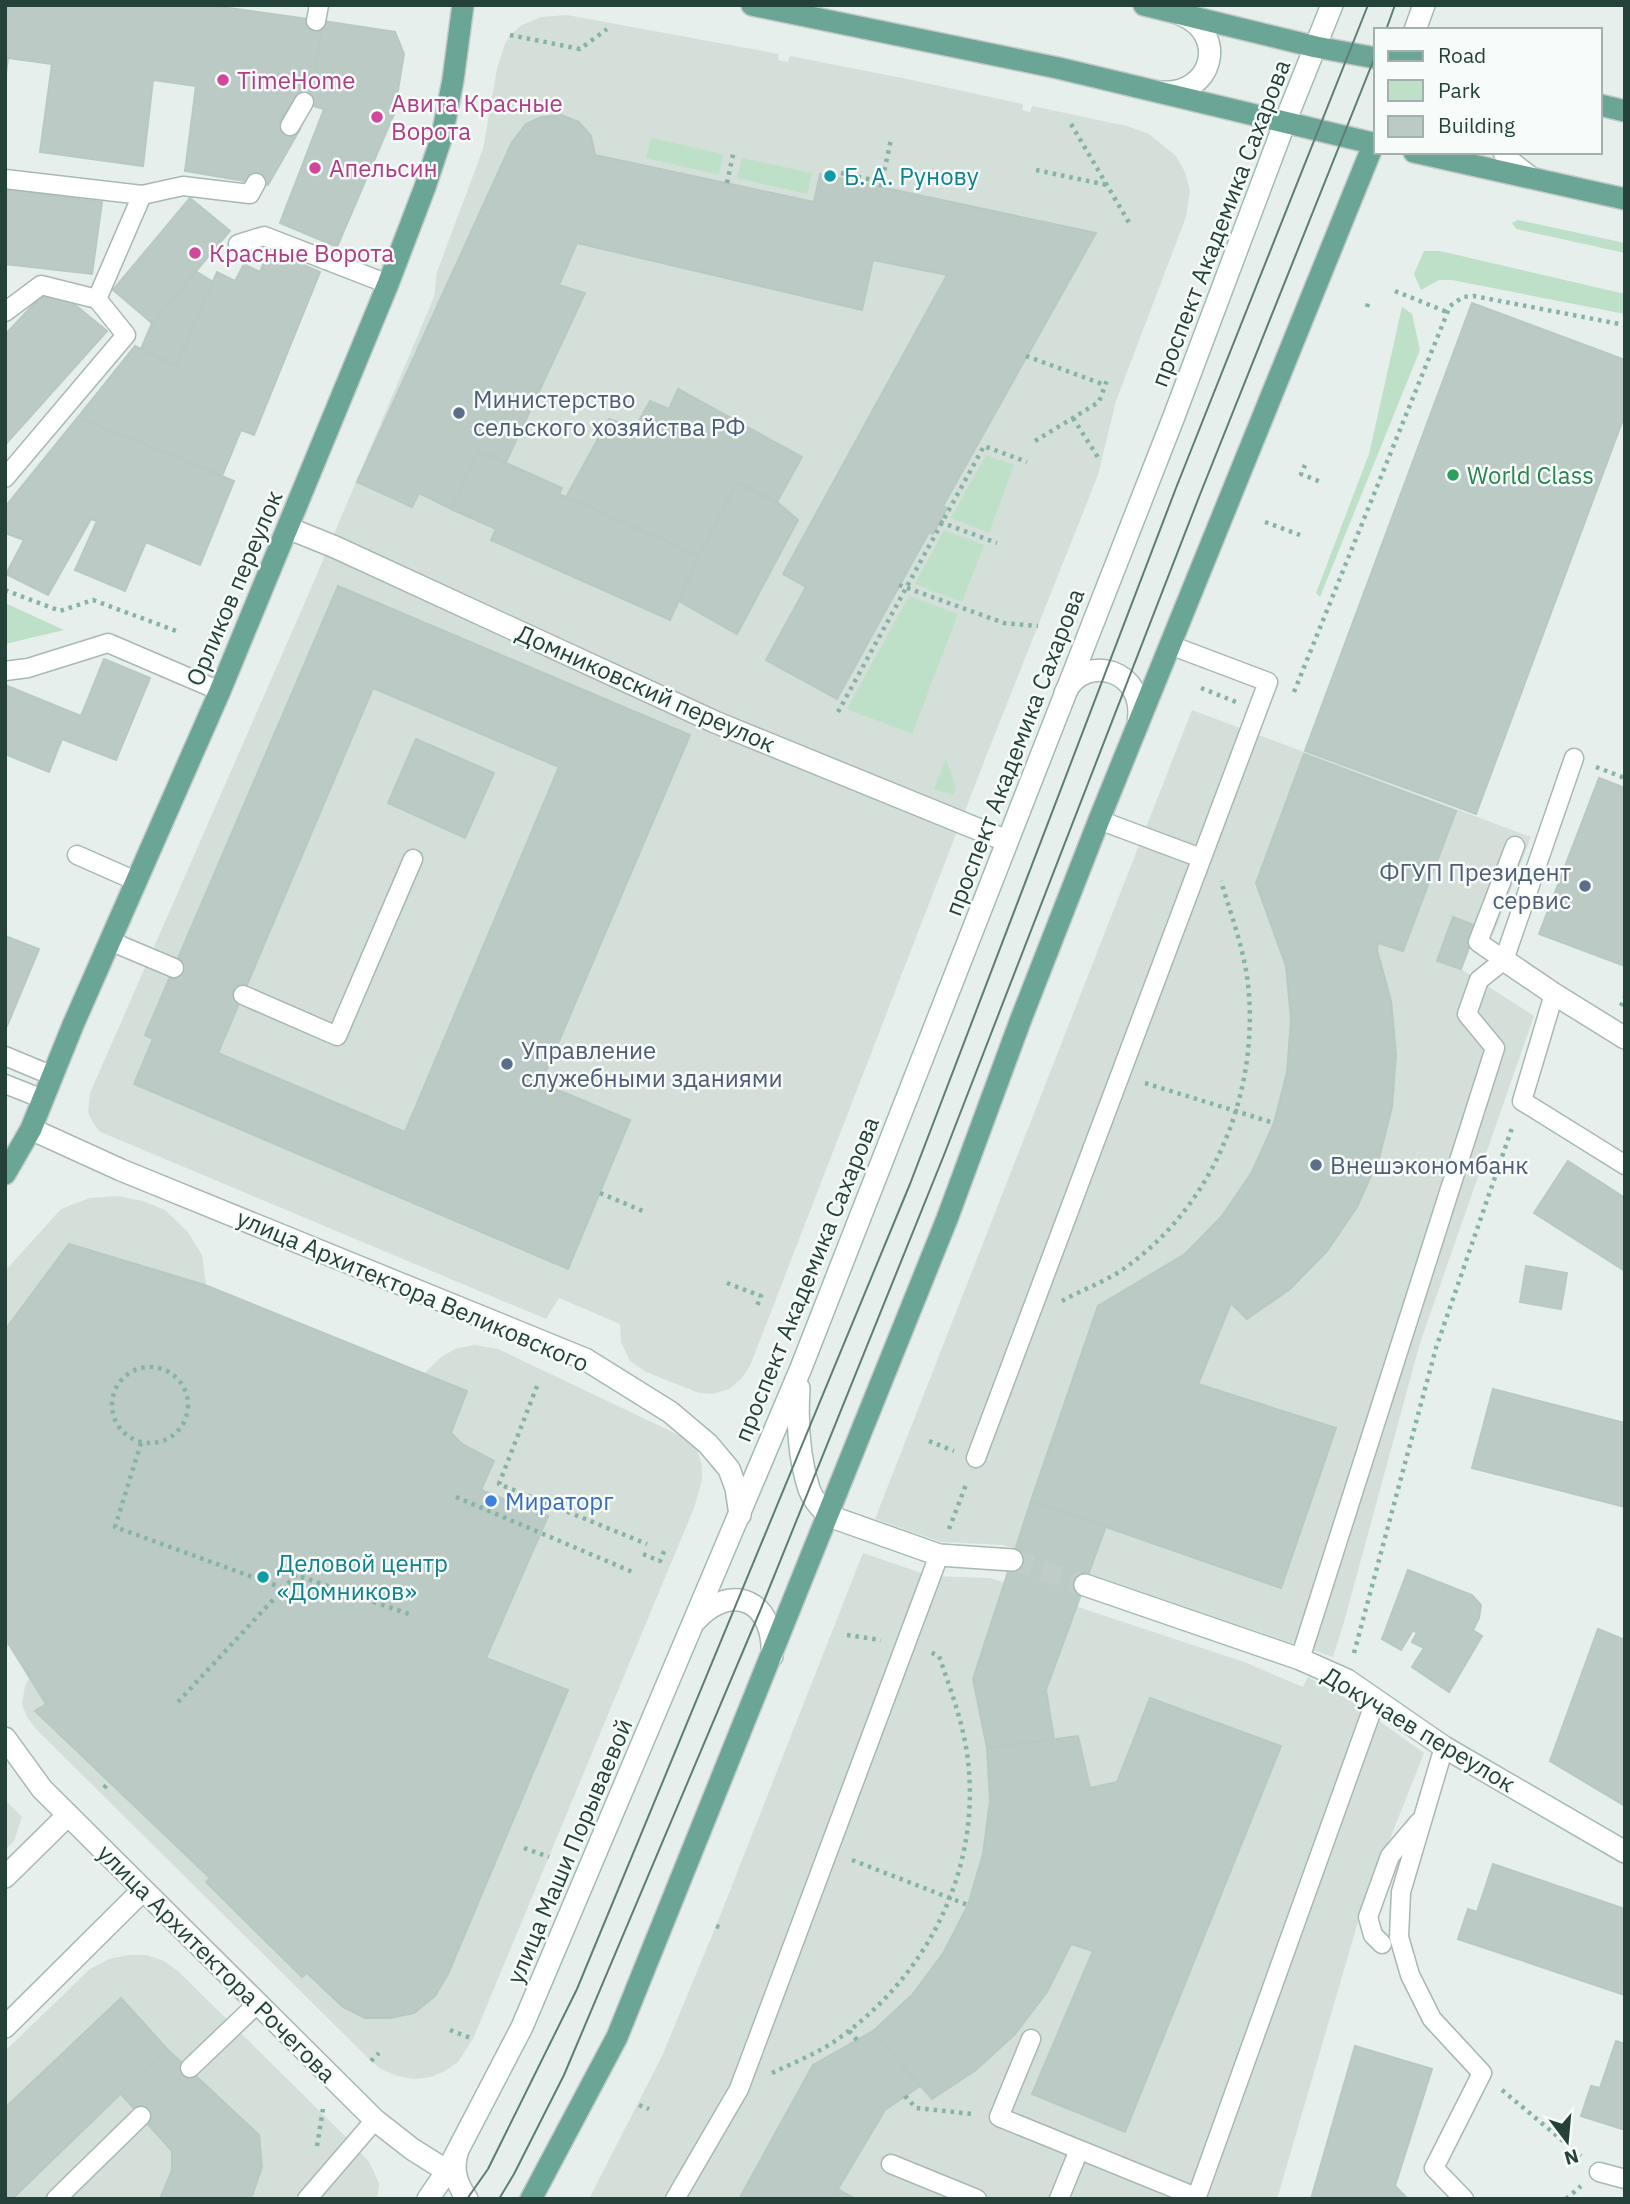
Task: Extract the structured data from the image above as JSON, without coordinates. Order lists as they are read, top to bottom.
{
  "streets": {
    "main road": ["Орликов переулок"],
    "street": [
      "проспект Академика Сахарова",
      "Домниковский переулок",
      "улица Архитектора Великовского",
      "Докучаев переулок",
      "улица Маши Порываевой",
      "улица Архитектора Рочегова"
    ]
  },
  "crossings": [
    ["проспект Академика Сахарова", "Домниковский переулок"],
    ["проспект Академика Сахарова", "улица Архитектора Великовского"],
    ["проспект Академика Сахарова", "улица Маши Порываевой"],
    ["Орликов переулок", "Домниковский переулок"],
    ["Орликов переулок", "улица Архитектора Великовского"],
    ["улица Архитектора Великовского", "улица Маши Порываевой"],
    ["улица Маши Порываевой", "улица Архитектора Рочегова"]
  ],
  "places": [
    "TimeHome",
    "Авита Красные Ворота",
    "Апельсин",
    "Б. А. Рунову",
    "Красные Ворота",
    "Министерство сельского хозяйства РФ",
    "World Class",
    "ФГУП Президент сервис",
    "Управление служебными зданиями",
    "Внешэкономбанк",
    "Мираторг",
    "Деловой центр «Домников»"
  ],
  "legend": ["Road", "Park", "Building"],
  "north": "bottom"
}
